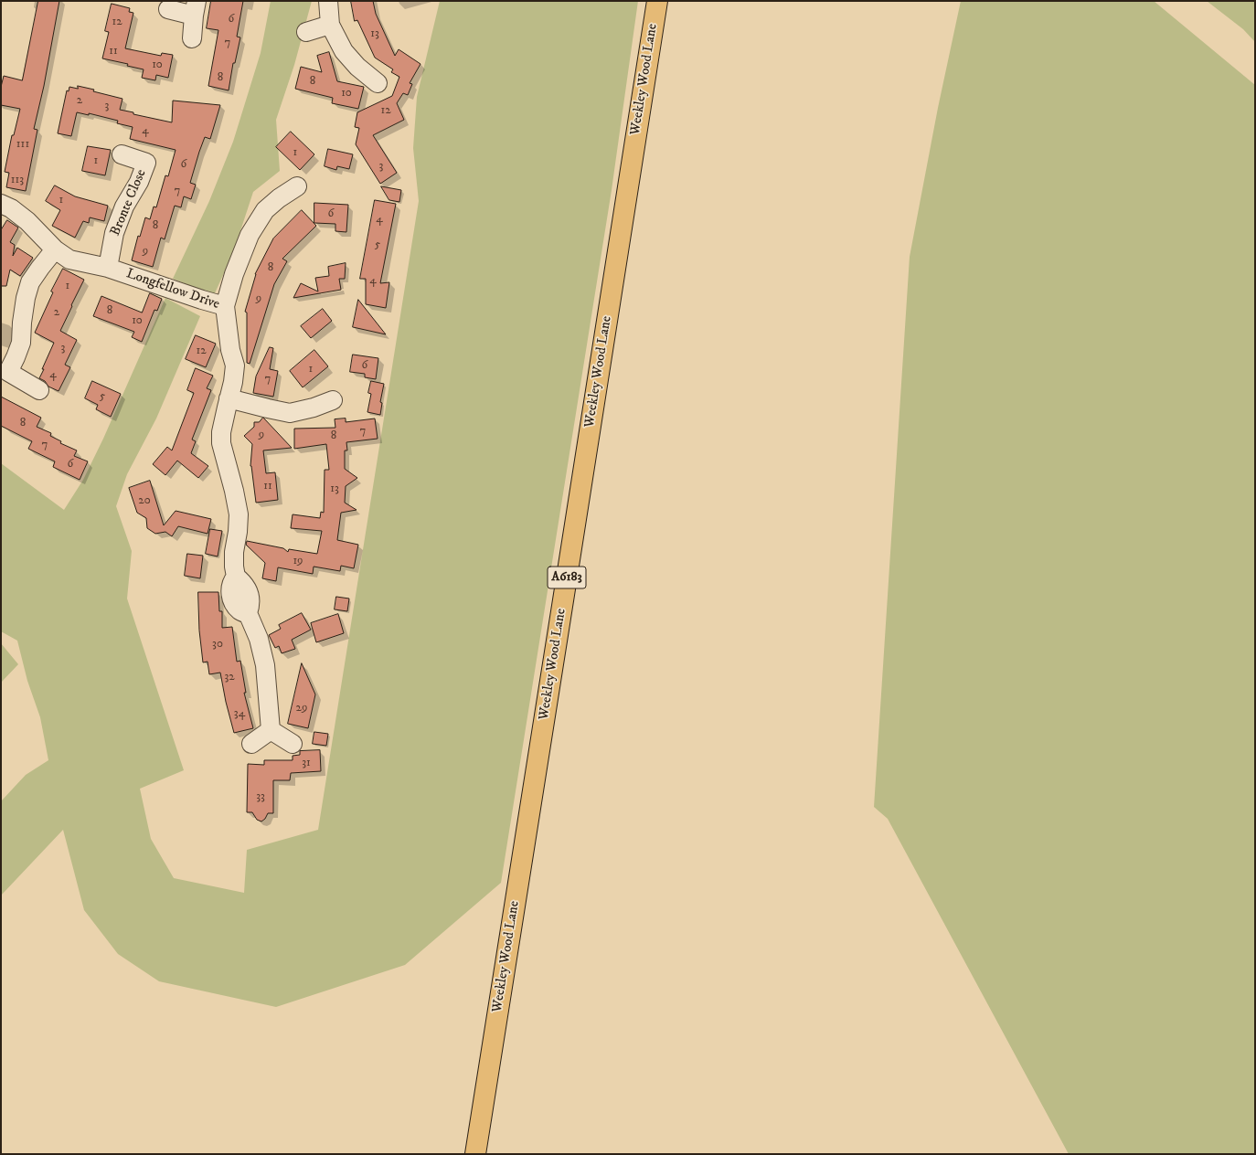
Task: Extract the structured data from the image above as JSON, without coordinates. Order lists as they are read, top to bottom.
{
  "streets": {
    "main road": ["Weekley Wood Lane", "A6183"],
    "street": ["Bronte Close", "Longfellow Drive"]
  },
  "crossings": [
    ["Bronte Close", "Longfellow Drive"]
  ],
  "house_numbers": [
    "6",
    "12",
    "13",
    "7",
    "11",
    "10",
    "8",
    "8",
    "10",
    "2",
    "3",
    "12",
    "4",
    "111",
    "1",
    "1",
    "6",
    "3",
    "113",
    "7",
    "1",
    "6",
    "4",
    "8",
    "5",
    "9",
    "8",
    "4",
    "1",
    "9",
    "8",
    "2",
    "10",
    "3",
    "12",
    "6",
    "1",
    "4",
    "7",
    "5",
    "8",
    "7",
    "9",
    "8",
    "7",
    "6",
    "11",
    "13",
    "20",
    "19",
    "30",
    "32",
    "29",
    "34",
    "31",
    "33"
  ]
}
